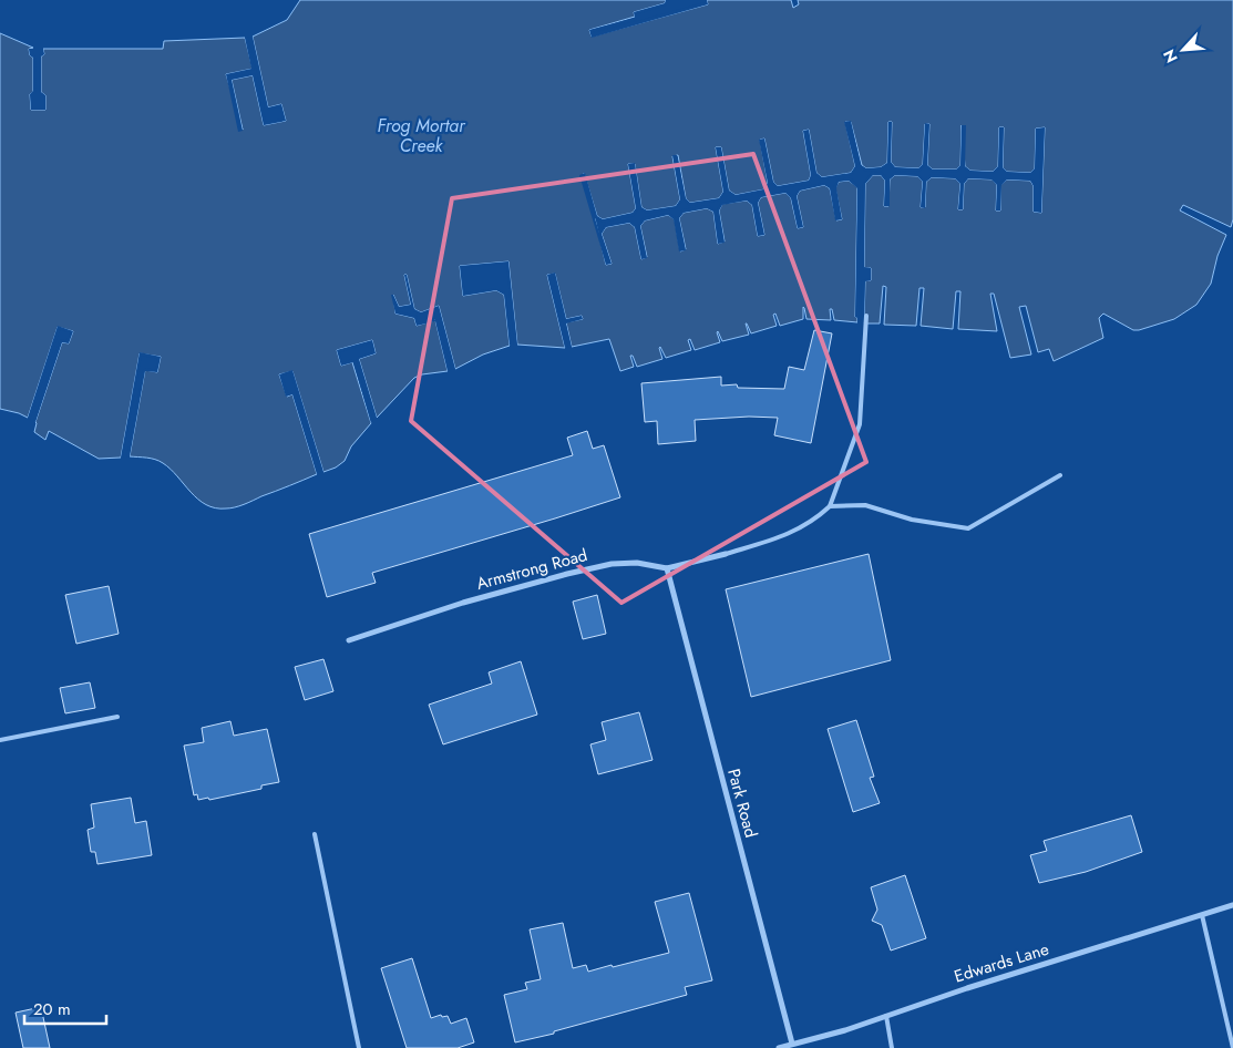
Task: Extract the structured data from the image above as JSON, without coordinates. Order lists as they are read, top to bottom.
{
  "streets": {
    "street": ["Armstrong Road", "Park Road", "Edwards Lane"]
  },
  "crossings": [
    ["Armstrong Road", "Park Road"],
    ["Park Road", "Edwards Lane"]
  ],
  "water": ["Frog Mortar Creek"],
  "scale_bar": "20 m",
  "north": "bottom left"
}
